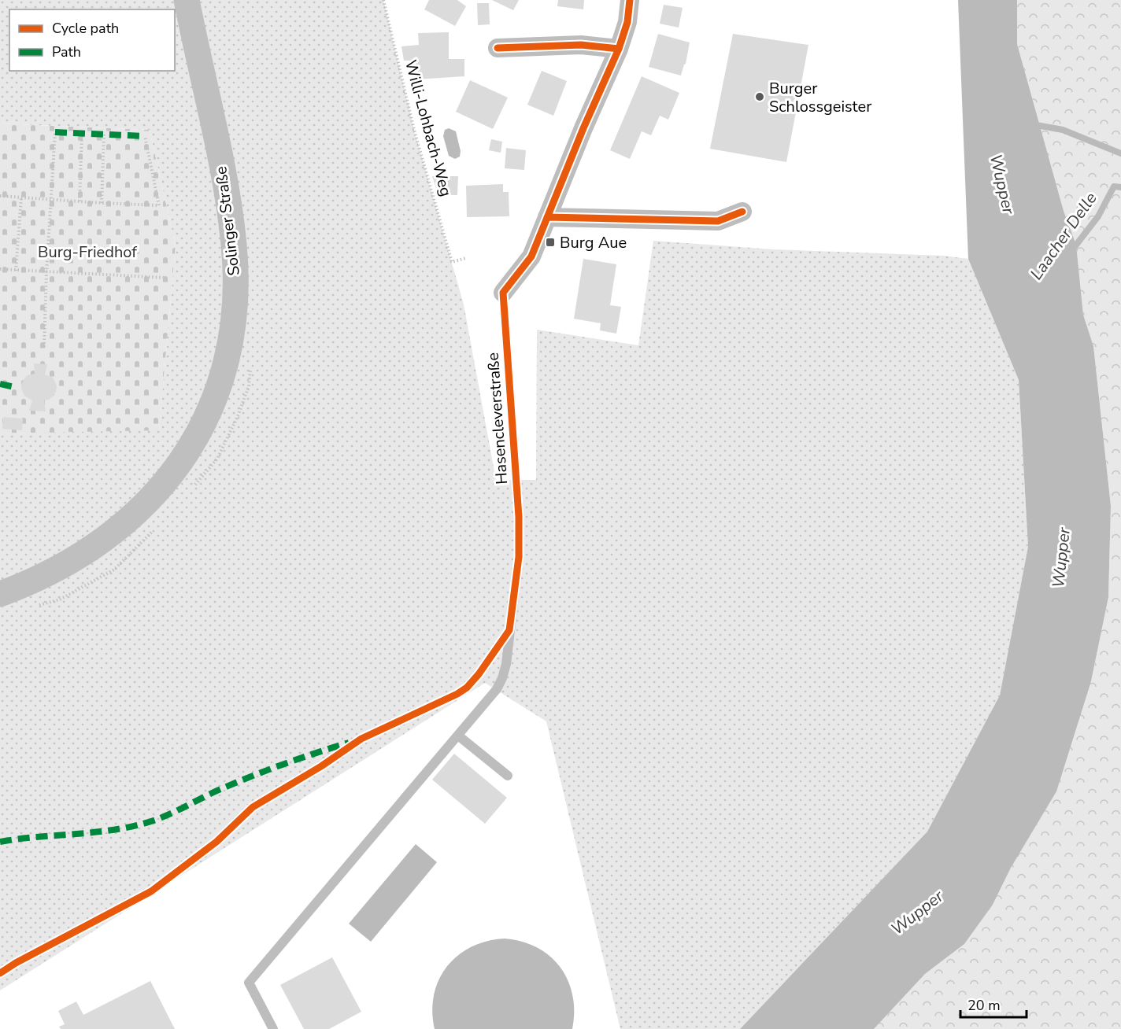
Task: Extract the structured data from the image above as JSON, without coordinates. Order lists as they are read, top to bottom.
{
  "streets": {
    "main road": ["Solinger Straße"],
    "street": ["Hasencleverstraße"],
    "path": ["Willi-Lohbach-Weg"]
  },
  "water": ["Wupper", "Laacher Delle"],
  "parks": ["Burg-Friedhof"],
  "places": {
    "other": ["Burger Schlossgeister"],
    "transit": ["Burg Aue"]
  },
  "legend": ["Cycle path", "Path"],
  "scale_bar": "20 m"
}
